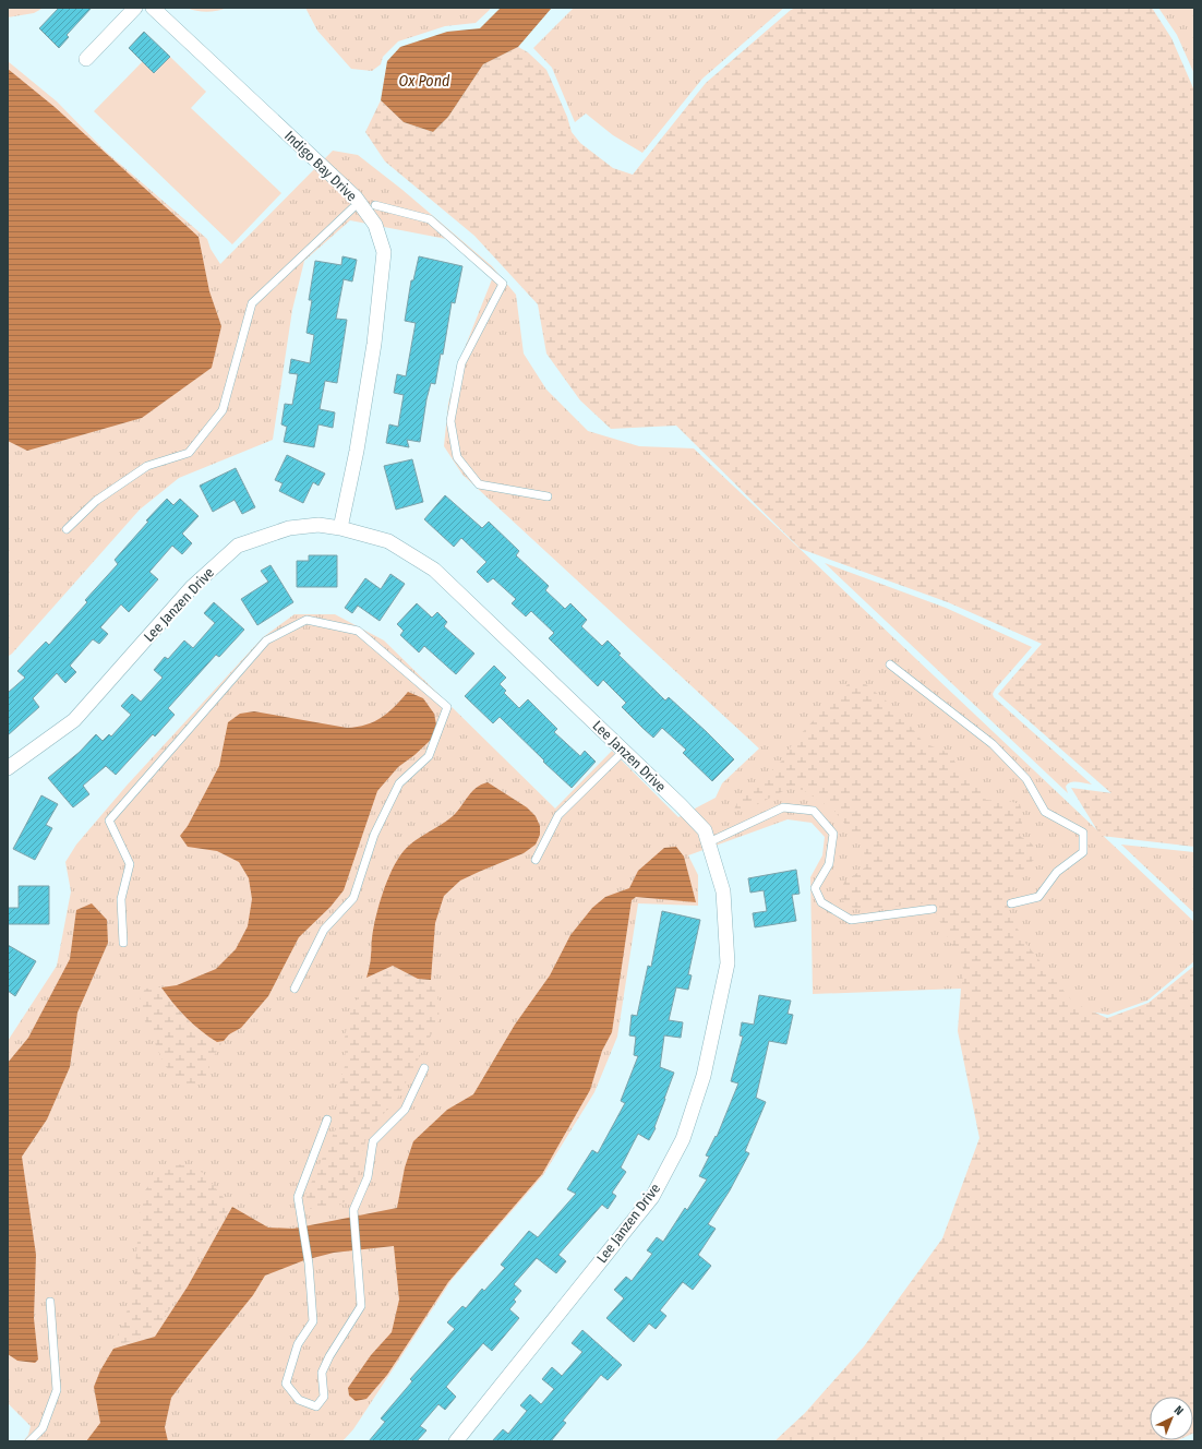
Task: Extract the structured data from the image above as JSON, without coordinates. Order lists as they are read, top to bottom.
{
  "streets": {
    "street": ["Indigo Bay Drive", "Lee Janzen Drive"]
  },
  "crossings": [
    ["Indigo Bay Drive", "Lee Janzen Drive"]
  ],
  "water": ["Ox Pond"],
  "north": "top right"
}
